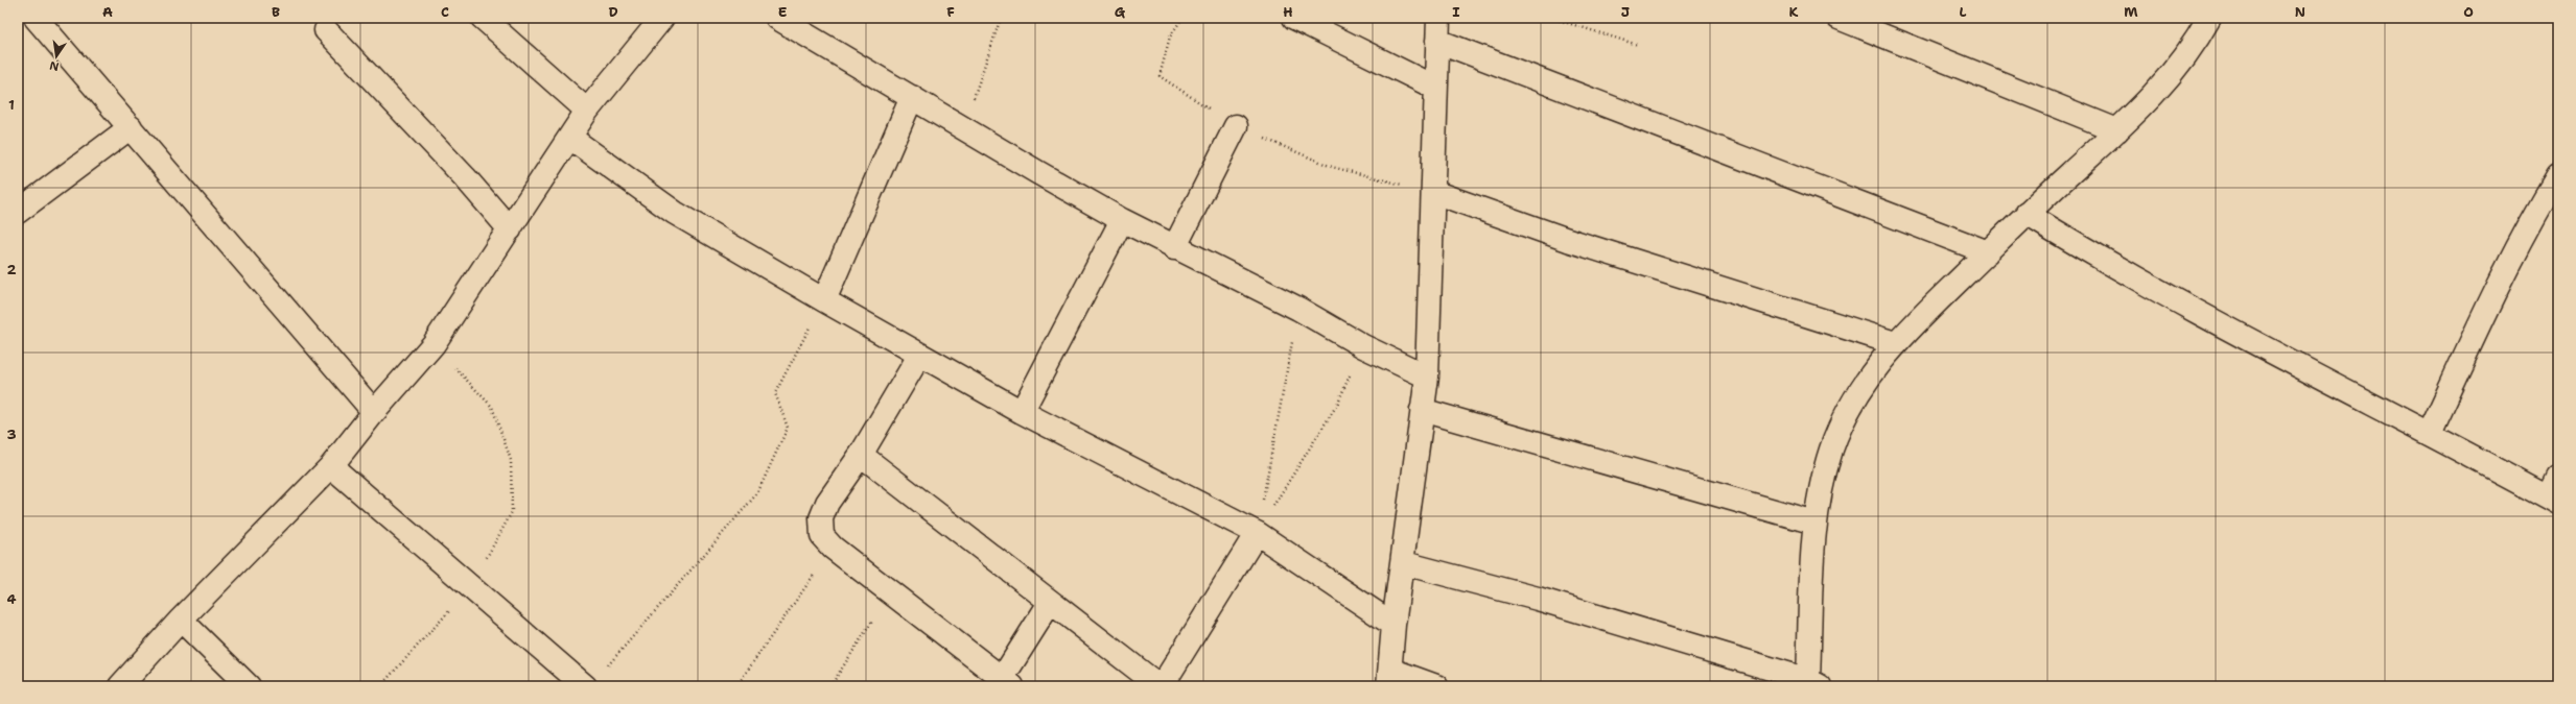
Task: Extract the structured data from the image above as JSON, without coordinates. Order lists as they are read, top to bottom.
{
  "north": "bottom",
  "grid": {
    "columns": [
      "A",
      "B",
      "C",
      "D",
      "E",
      "F",
      "G",
      "H",
      "I",
      "J",
      "K",
      "L",
      "M",
      "N",
      "O"
    ],
    "rows": [
      "1",
      "2",
      "3",
      "4"
    ]
  }
}
